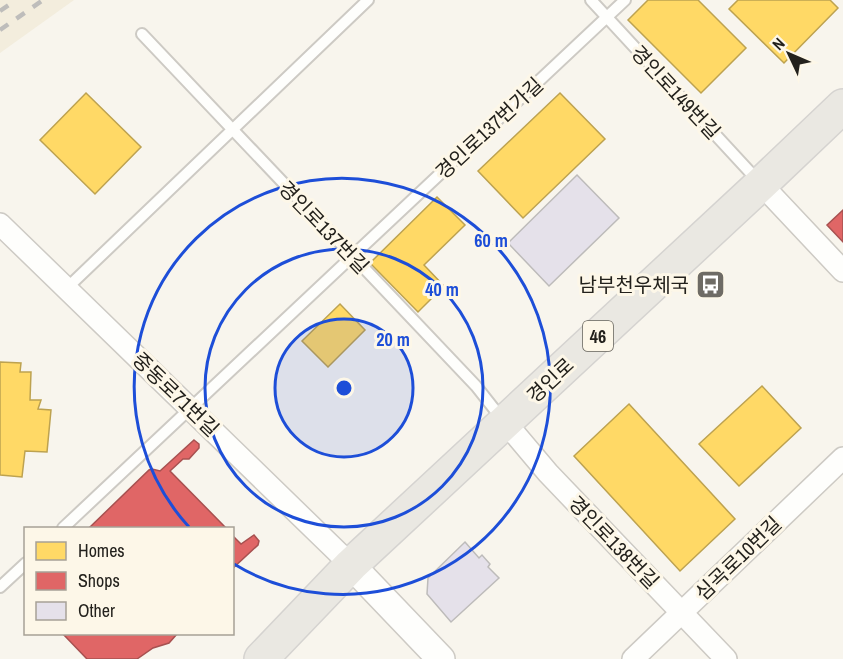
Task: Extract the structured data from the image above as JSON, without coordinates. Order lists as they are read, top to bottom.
{
  "streets": {
    "main road": ["46", "경인로"],
    "street": ["중동로71번길", "경인로138번길", "심곡로10번길"],
    "lane": ["경인로149번길", "경인로137번가길", "경인로137번길"]
  },
  "crossings": [
    ["경인로149번길", "경인로137번가길"],
    ["경인로149번길", "경인로"],
    ["경인로137번가길", "경인로137번길"],
    ["경인로137번가길", "중동로71번길"],
    ["경인로137번길", "경인로"],
    ["경인로137번길", "경인로138번길"],
    ["경인로", "중동로71번길"],
    ["경인로", "경인로138번길"],
    ["경인로138번길", "심곡로10번길"]
  ],
  "places": {
    "bus stop": ["남부천우체국"]
  },
  "legend": ["Homes", "Shops", "Other"],
  "north": "top left",
  "rings": ["60 m", "40 m", "20 m"]
}
